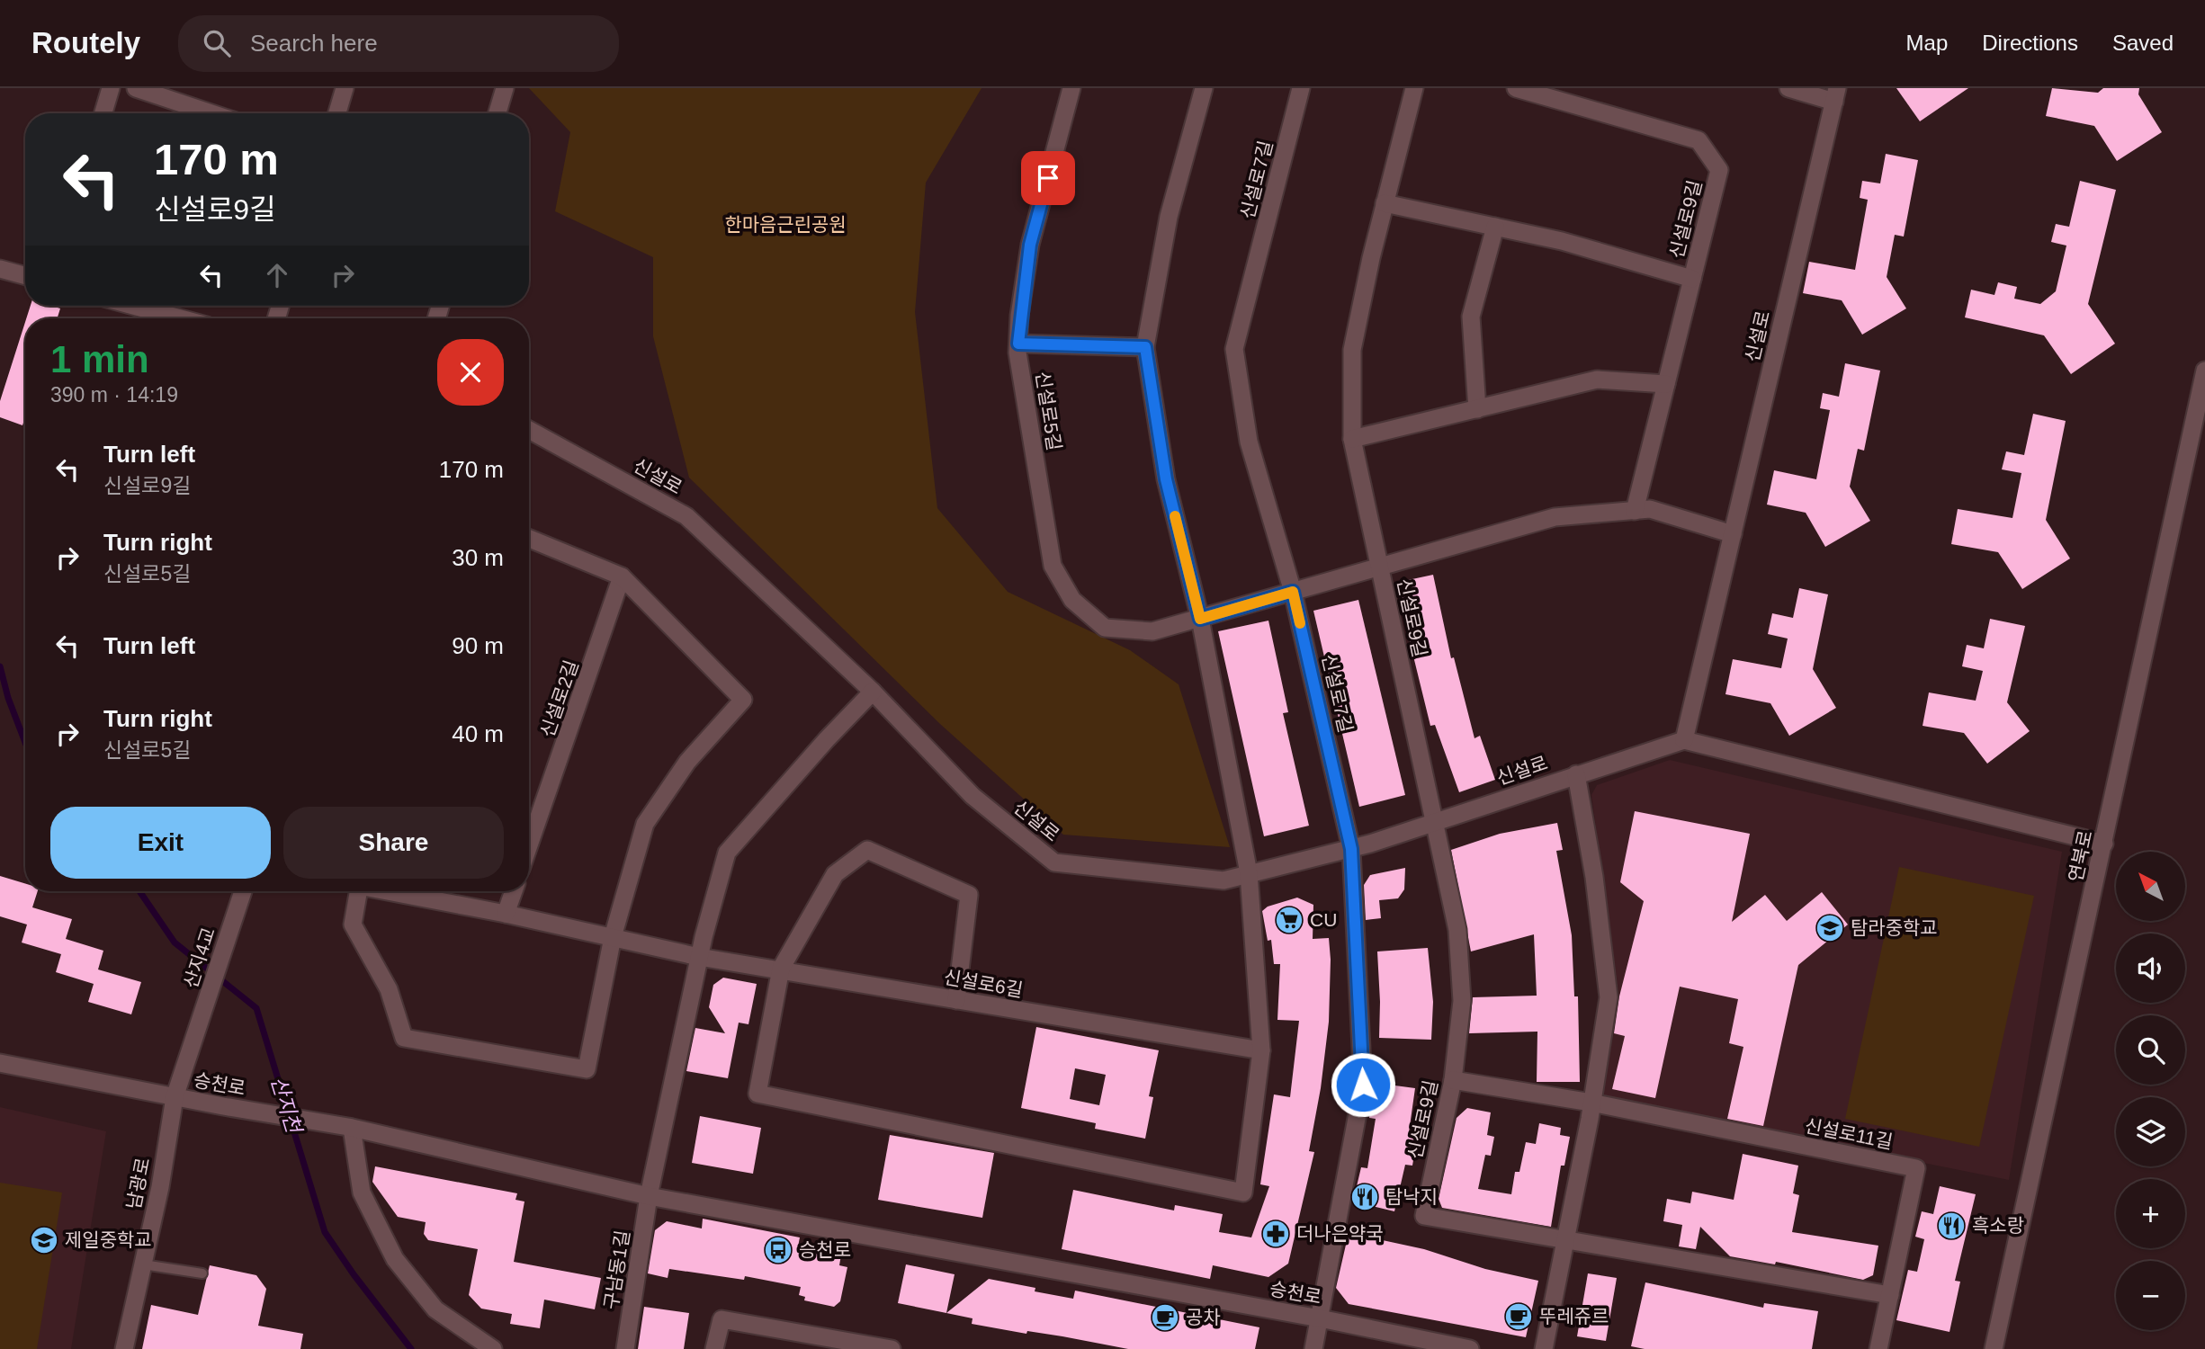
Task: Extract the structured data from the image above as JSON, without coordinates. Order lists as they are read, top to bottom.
{
  "streets": {
    "street": [
      "신설로7길",
      "신설로9길",
      "신설로",
      "신설로5길",
      "신설로2길",
      "연북로",
      "산지4교",
      "신설로6길",
      "승천로",
      "신설로11길",
      "남광로",
      "구남동1길"
    ]
  },
  "crossings": [
    ["신설로7길", "신설로9길"],
    ["신설로7길", "신설로"],
    ["신설로7길", "승천로"],
    ["신설로9길", "신설로"],
    ["신설로9길", "신설로5길"],
    ["신설로9길", "신설로11길"],
    ["신설로", "구남동1길"],
    ["산지4교", "남광로"],
    ["신설로6길", "구남동1길"],
    ["승천로", "남광로"],
    ["승천로", "구남동1길"]
  ],
  "water": ["산지천"],
  "parks": ["한마음근린공원"],
  "places": {
    "supermarket": ["CU"],
    "school or university": ["탐라중학교", "제일중학교"],
    "restaurant": ["탐낙지", "흑소랑"],
    "pharmacy": ["더나은약국"],
    "bus stop": ["승천로"],
    "cafe": ["뚜레쥬르", "공차"]
  },
  "north": "top left",
  "page": {
    "header": "Routely",
    "search": "Search here",
    "nav": ["Map", "Directions", "Saved"],
    "turn": ["170 m", "신설로9길"],
    "heading": ["1 min", "390 m · 14:19"],
    "list": [
      {
        "name": "Turn left",
        "note": "신설로9길",
        "value": "170 m"
      },
      {
        "name": "Turn right",
        "note": "신설로5길",
        "value": "30 m"
      },
      {
        "name": "Turn left",
        "value": "90 m"
      },
      {
        "name": "Turn right",
        "note": "신설로5길",
        "value": "40 m"
      }
    ],
    "buttons": ["Exit", "Share"],
    "map_buttons": ["+", "−"]
  }
}
